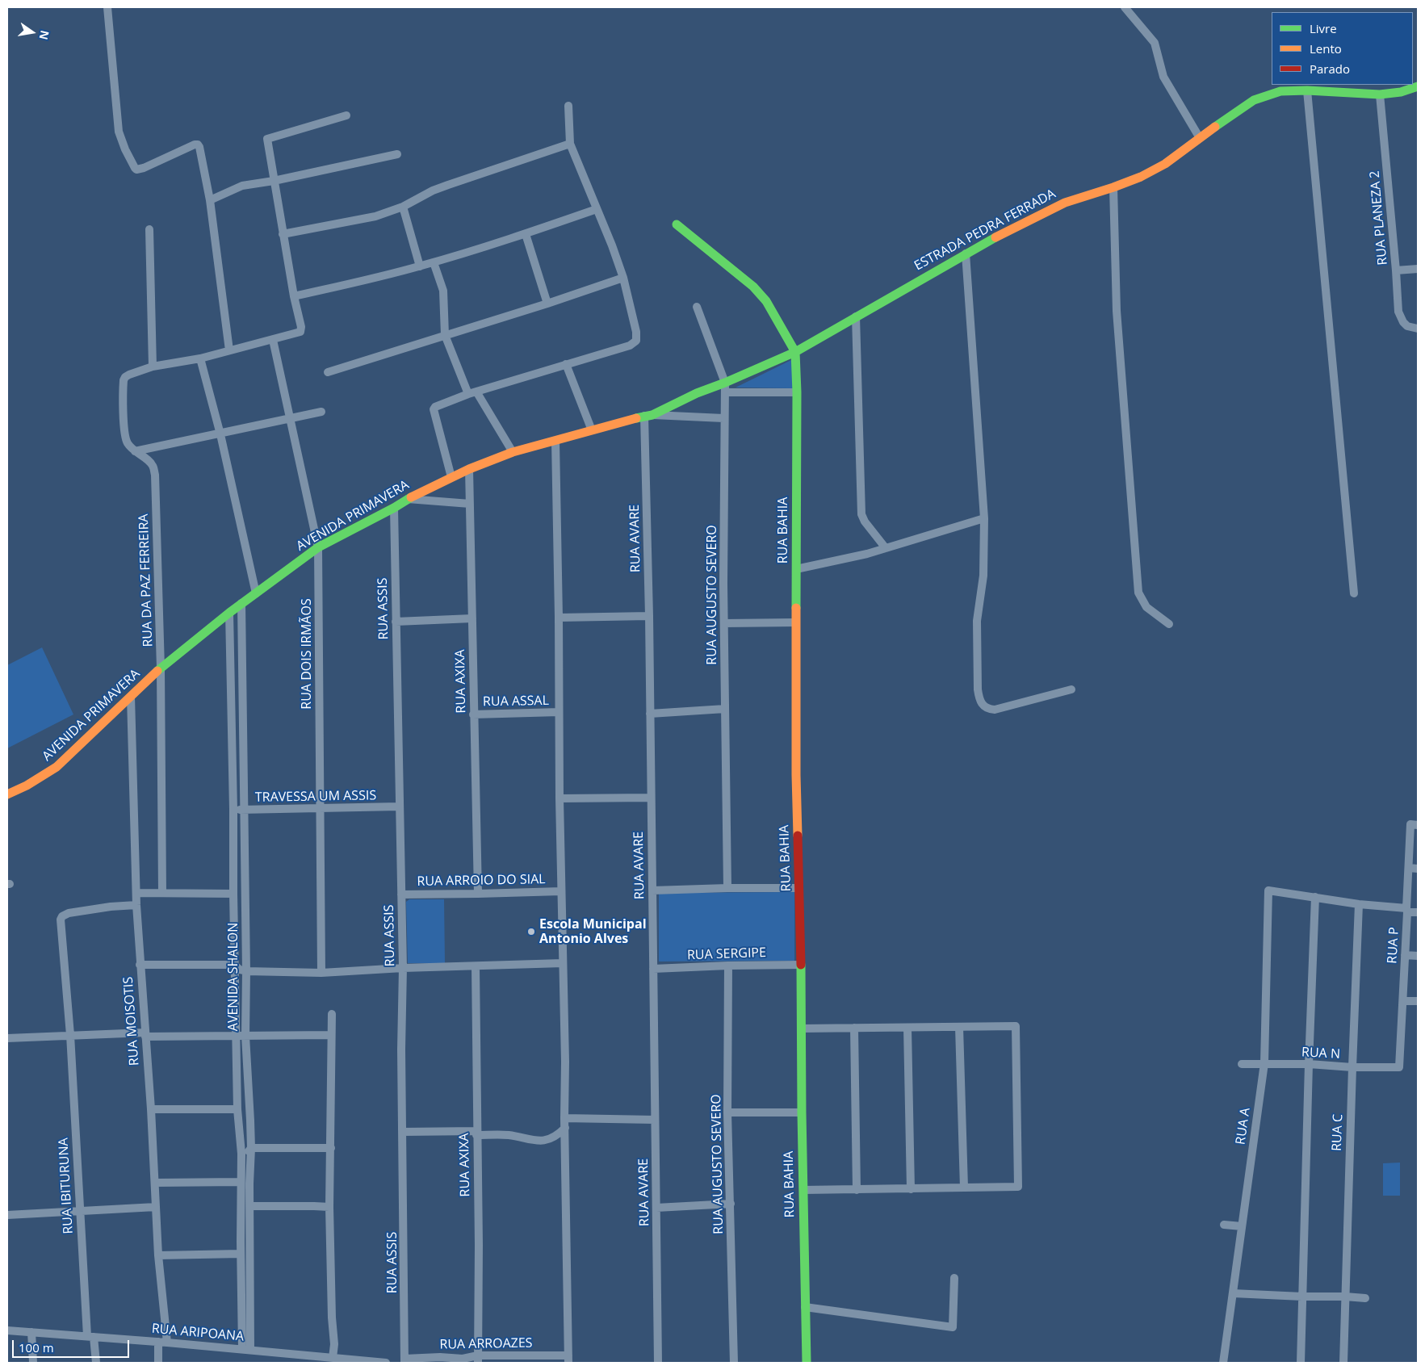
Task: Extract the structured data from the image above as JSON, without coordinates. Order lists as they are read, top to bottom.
{
  "streets": {
    "street": [
      "RUA PLANEZA 2",
      "ESTRADA PEDRA FERRADA",
      "AVENIDA PRIMAVERA",
      "RUA BAHIA",
      "RUA AVARE",
      "RUA DA PAZ FERREIRA",
      "RUA AUGUSTO SEVERO",
      "RUA ASSIS",
      "RUA DOIS IRMÃOS",
      "RUA AXIXA",
      "RUA ASSAL",
      "TRAVESSA UM ASSIS",
      "RUA ARROIO DO SIAL",
      "RUA P",
      "RUA SERGIPE",
      "AVENIDA SHALON",
      "RUA MOISOTIS",
      "RUA N",
      "RUA A",
      "RUA C",
      "RUA IBITURUNA",
      "RUA ARIPOANA",
      "RUA ARROAZES"
    ]
  },
  "crossings": [
    ["RUA PLANEZA 2", "ESTRADA PEDRA FERRADA"],
    ["ESTRADA PEDRA FERRADA", "AVENIDA PRIMAVERA"],
    ["ESTRADA PEDRA FERRADA", "RUA BAHIA"],
    ["ESTRADA PEDRA FERRADA", "RUA AUGUSTO SEVERO"],
    ["AVENIDA PRIMAVERA", "RUA AVARE"],
    ["AVENIDA PRIMAVERA", "RUA DA PAZ FERREIRA"],
    ["AVENIDA PRIMAVERA", "RUA AUGUSTO SEVERO"],
    ["AVENIDA PRIMAVERA", "RUA ASSIS"],
    ["AVENIDA PRIMAVERA", "RUA DOIS IRMÃOS"],
    ["AVENIDA PRIMAVERA", "RUA AXIXA"],
    ["AVENIDA PRIMAVERA", "AVENIDA SHALON"],
    ["AVENIDA PRIMAVERA", "RUA MOISOTIS"],
    ["RUA BAHIA", "RUA SERGIPE"],
    ["RUA AVARE", "RUA SERGIPE"],
    ["RUA AUGUSTO SEVERO", "RUA SERGIPE"],
    ["RUA ASSIS", "TRAVESSA UM ASSIS"],
    ["RUA ASSIS", "RUA ARROIO DO SIAL"],
    ["RUA ASSIS", "RUA ARROAZES"],
    ["RUA DOIS IRMÃOS", "TRAVESSA UM ASSIS"],
    ["RUA AXIXA", "RUA ASSAL"],
    ["RUA AXIXA", "RUA ARROIO DO SIAL"],
    ["RUA AXIXA", "RUA ARROAZES"],
    ["TRAVESSA UM ASSIS", "AVENIDA SHALON"],
    ["RUA P", "RUA N"],
    ["AVENIDA SHALON", "RUA ARIPOANA"],
    ["RUA MOISOTIS", "RUA IBITURUNA"],
    ["RUA MOISOTIS", "RUA ARIPOANA"],
    ["RUA N", "RUA A"],
    ["RUA N", "RUA C"],
    ["RUA IBITURUNA", "RUA ARIPOANA"]
  ],
  "places": ["Escola Municipal Antonio Alves"],
  "legend": ["Livre", "Lento", "Parado"],
  "scale_bar": "100 m",
  "north": "right"
}
